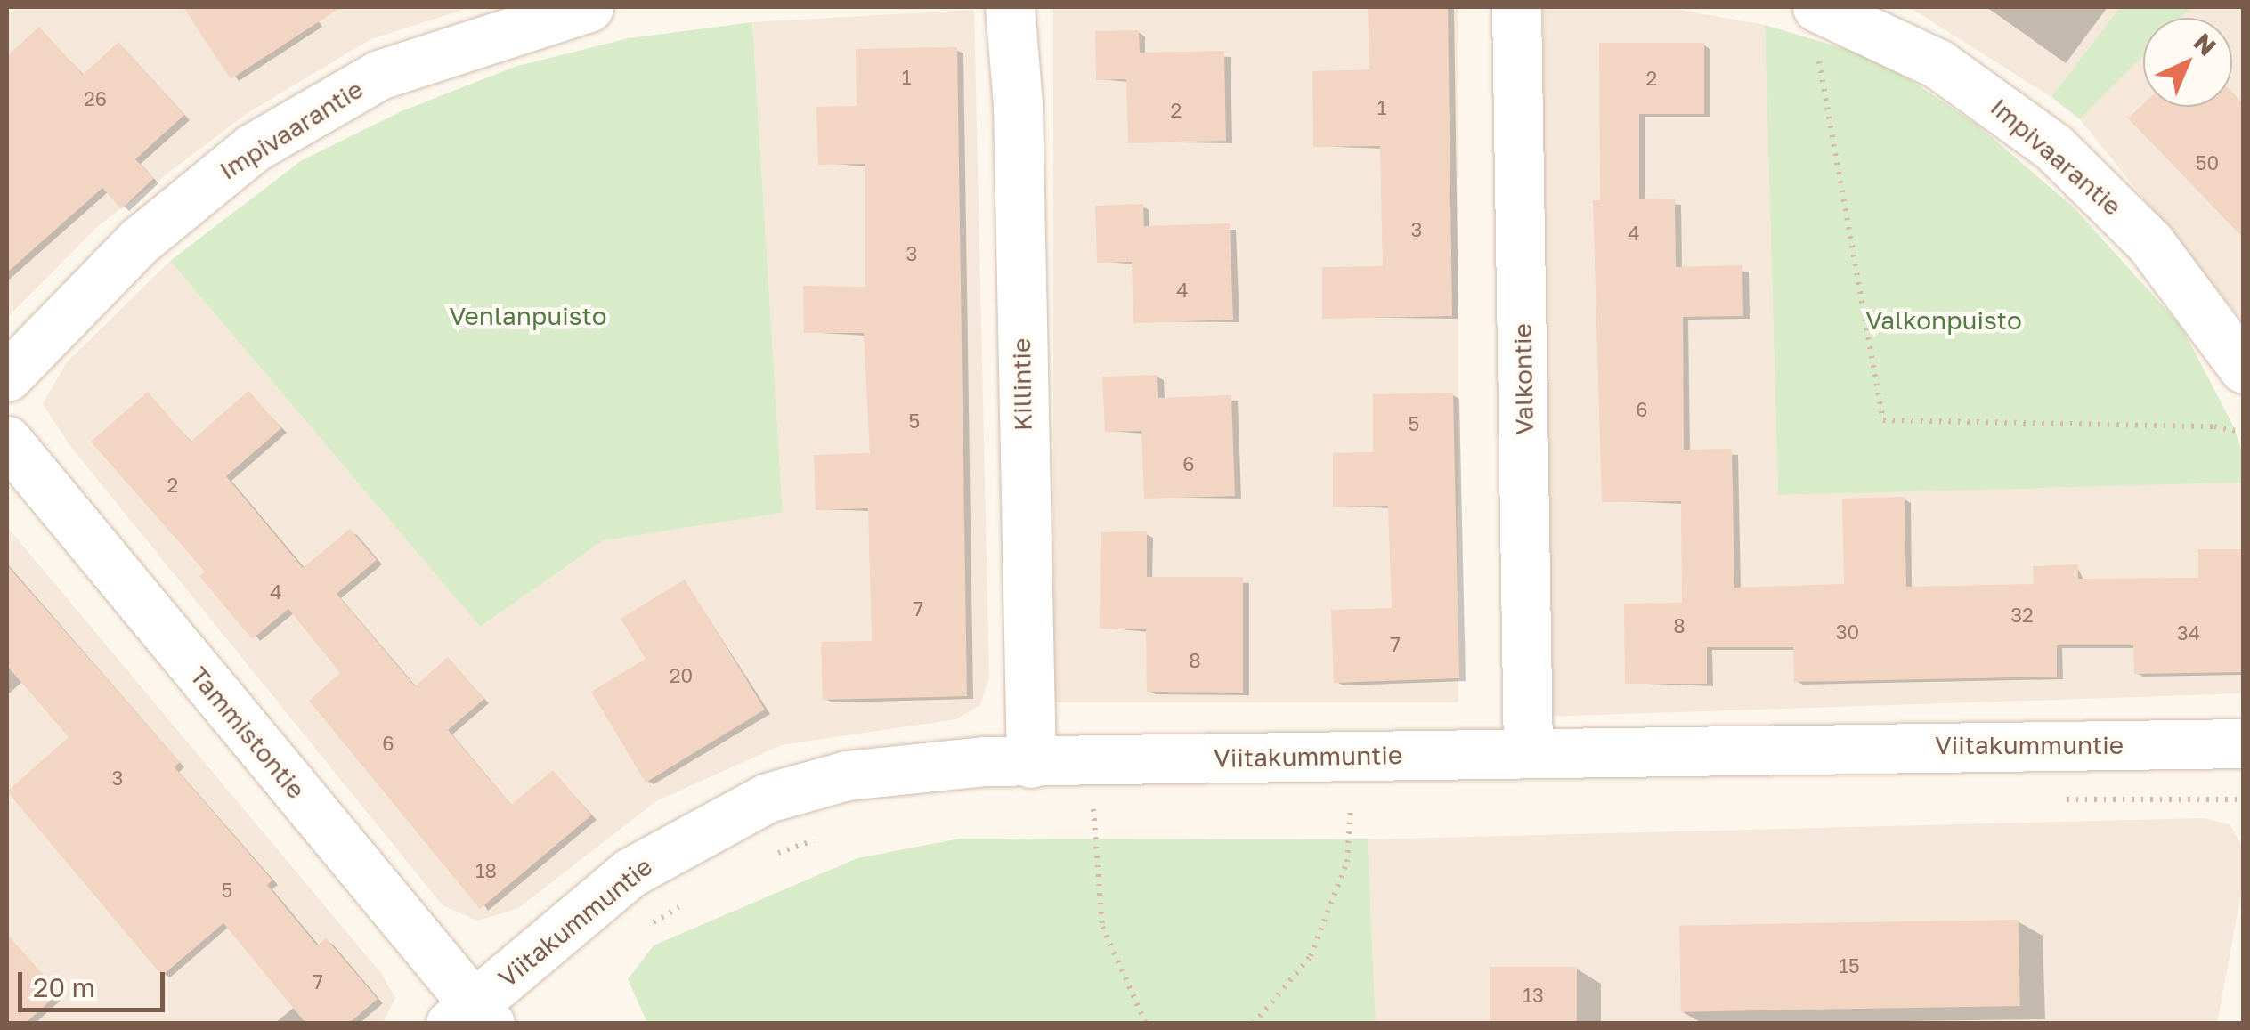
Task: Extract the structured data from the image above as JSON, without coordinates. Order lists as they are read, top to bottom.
{
  "streets": {
    "street": [
      "Impivaarantie",
      "Valkontie",
      "Killintie",
      "Tammistontie",
      "Viitakummuntie"
    ]
  },
  "crossings": [
    ["Valkontie", "Viitakummuntie"],
    ["Killintie", "Viitakummuntie"],
    ["Tammistontie", "Viitakummuntie"]
  ],
  "parks": ["Venlanpuisto", "Valkonpuisto"],
  "house_numbers": [
    "1",
    "2",
    "26",
    "1",
    "2",
    "50",
    "3",
    "4",
    "3",
    "4",
    "6",
    "5",
    "5",
    "6",
    "2",
    "4",
    "7",
    "32",
    "8",
    "30",
    "34",
    "7",
    "8",
    "20",
    "6",
    "3",
    "18",
    "5",
    "15",
    "7",
    "13"
  ],
  "scale_bar": "20 m",
  "north": "top right"
}
